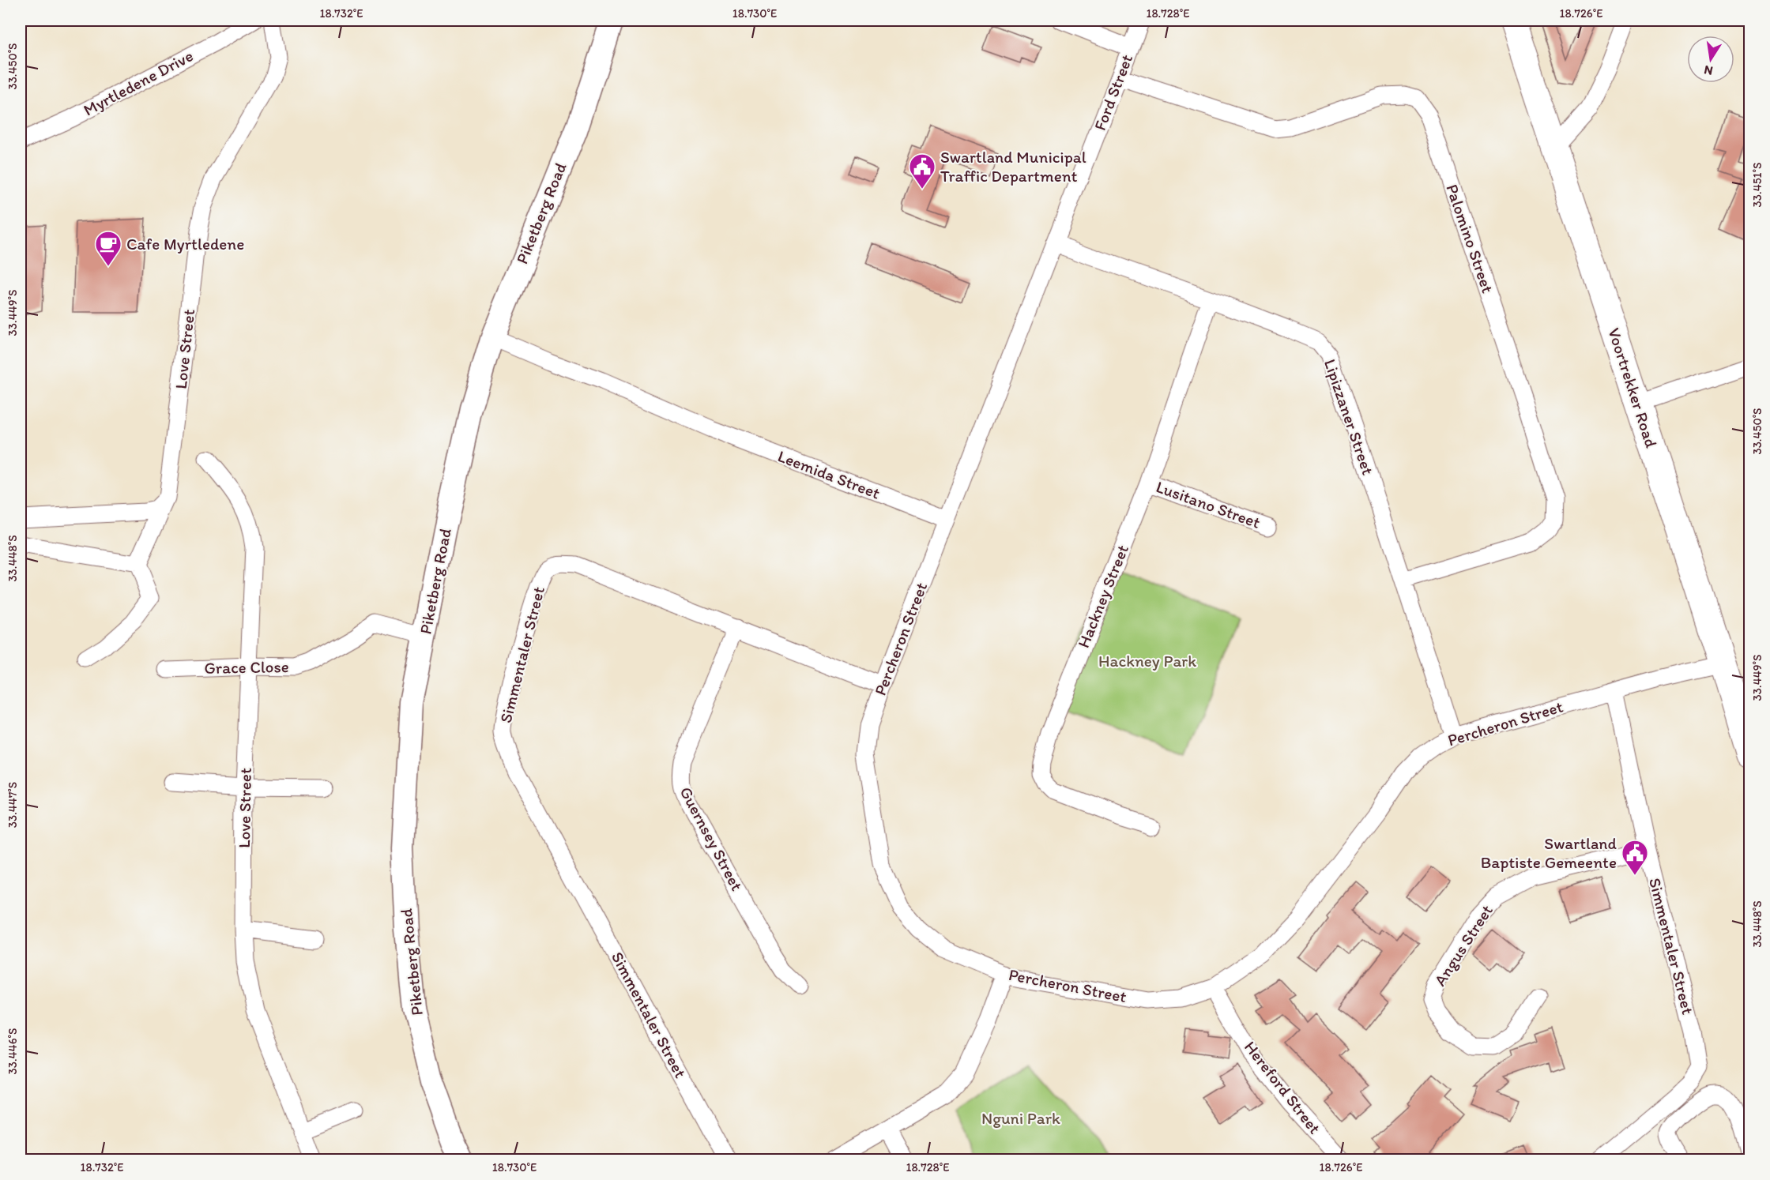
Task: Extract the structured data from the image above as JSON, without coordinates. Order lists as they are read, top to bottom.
{
  "streets": {
    "main road": ["Voortrekker Road"],
    "street": [
      "Myrtledene Drive",
      "Ford Street",
      "Piketberg Road",
      "Palomino Street",
      "Love Street",
      "Lipizzaner Street",
      "Leemida Street",
      "Lusitano Street",
      "Hackney Street",
      "Percheron Street",
      "Simmentaler Street",
      "Grace Close",
      "Guernsey Street",
      "Angus Street",
      "Hereford Street"
    ]
  },
  "crossings": [
    ["Ford Street", "Palomino Street"],
    ["Ford Street", "Lipizzaner Street"],
    ["Ford Street", "Percheron Street"],
    ["Piketberg Road", "Leemida Street"],
    ["Piketberg Road", "Grace Close"],
    ["Palomino Street", "Lipizzaner Street"],
    ["Love Street", "Grace Close"],
    ["Voortrekker Road", "Percheron Street"],
    ["Lipizzaner Street", "Hackney Street"],
    ["Lipizzaner Street", "Percheron Street"],
    ["Leemida Street", "Percheron Street"],
    ["Lusitano Street", "Hackney Street"],
    ["Percheron Street", "Simmentaler Street"],
    ["Percheron Street", "Hereford Street"],
    ["Simmentaler Street", "Guernsey Street"],
    ["Simmentaler Street", "Angus Street"]
  ],
  "parks": ["Hackney Park", "Nguni Park"],
  "places": {
    "public building": ["Swartland Municipal Traffic Department", "Swartland Baptiste Gemeente"],
    "cafe": ["Cafe Myrtledene"]
  },
  "north": "bottom",
  "coordinates": [
    "18.732°E",
    "18.730°E",
    "18.728°E",
    "18.726°E",
    "33.450°S",
    "33.451°S",
    "33.449°S",
    "33.448°S",
    "33.447°S",
    "33.446°S"
  ]
}
